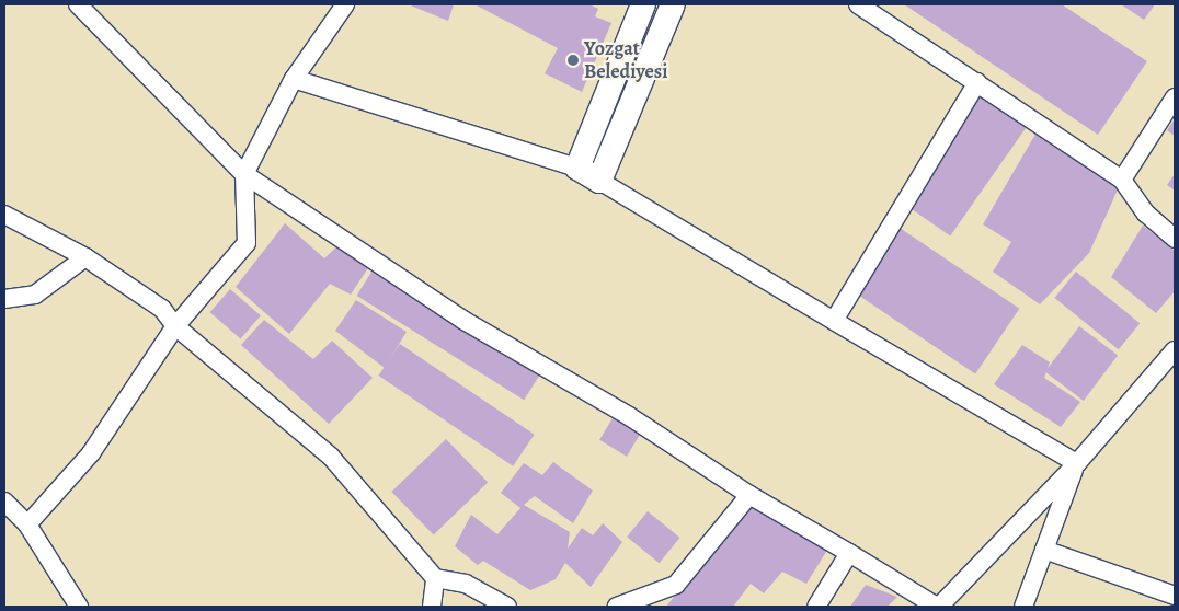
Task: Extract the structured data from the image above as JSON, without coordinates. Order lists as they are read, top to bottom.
{
  "places": ["Yozgat Belediyesi"]
}
